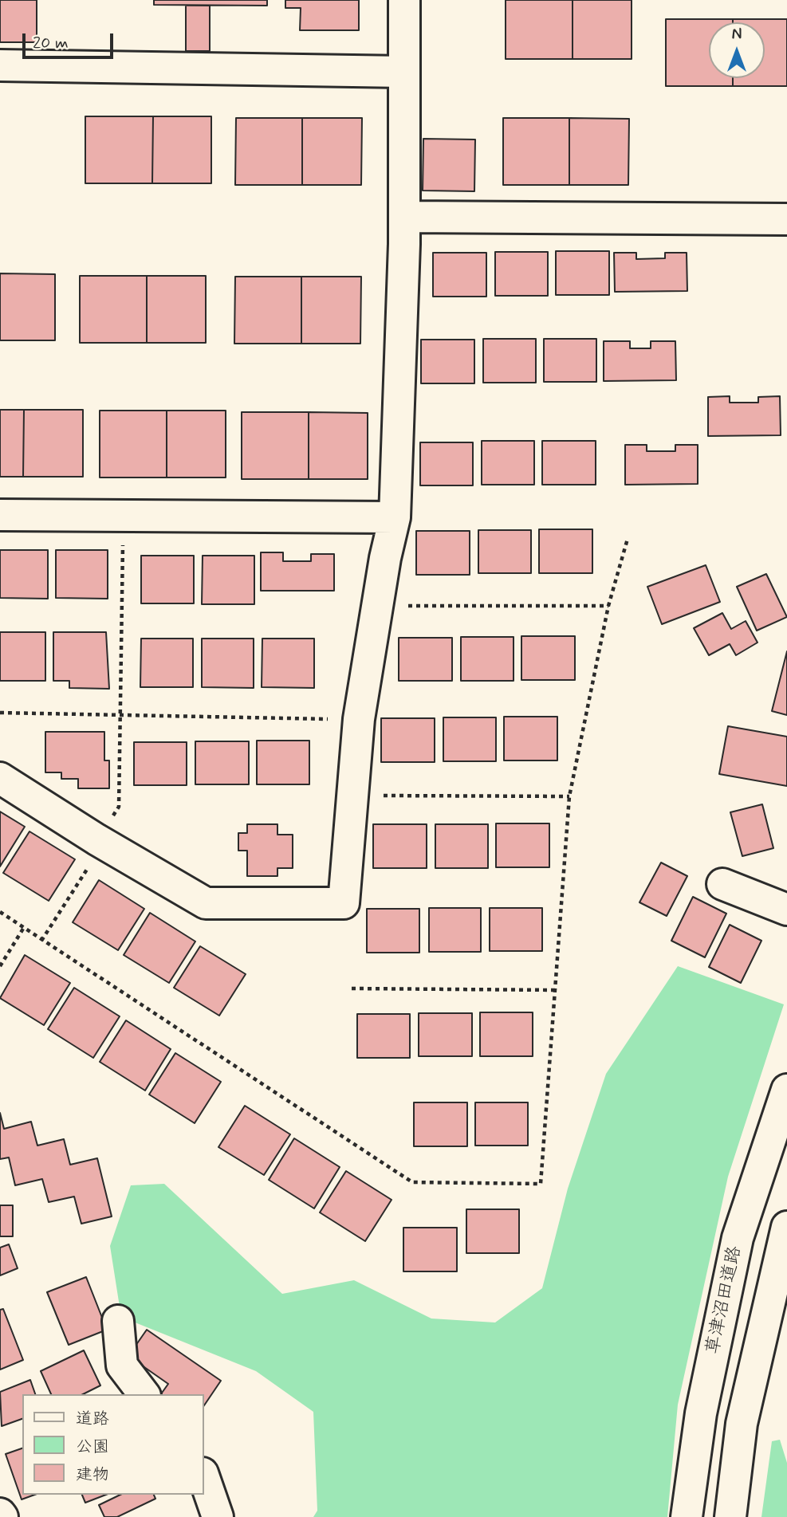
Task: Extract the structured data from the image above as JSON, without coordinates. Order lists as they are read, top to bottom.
{
  "streets": {
    "street": ["草津沼田道路"]
  },
  "legend": ["道路", "公園", "建物"],
  "scale_bar": "20 m",
  "north": "top"
}
